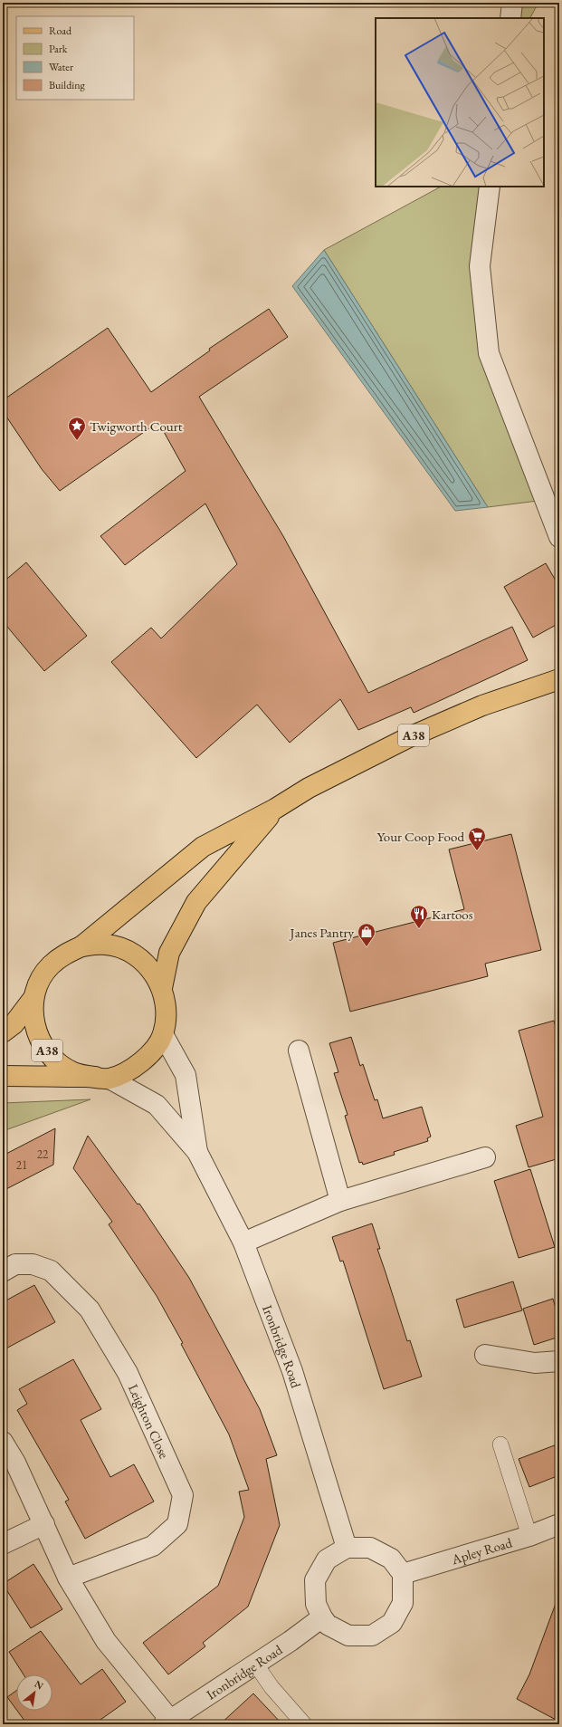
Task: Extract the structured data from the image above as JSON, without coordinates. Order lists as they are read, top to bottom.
{
  "streets": {
    "main road": ["A38"],
    "street": ["Ironbridge Road", "Leighton Close", "Apley Road"]
  },
  "crossings": [
    ["A38", "Ironbridge Road"],
    ["Ironbridge Road", "Apley Road"]
  ],
  "places": {
    "place": ["Twigworth Court"],
    "supermarket": ["Your Coop Food"],
    "restaurant": ["Kartoos"],
    "shop": ["Janes Pantry"]
  },
  "house_numbers": ["22", "21"],
  "legend": [
    "Road",
    "Park",
    "Water",
    "Building"
  ],
  "north": "top right"
}
